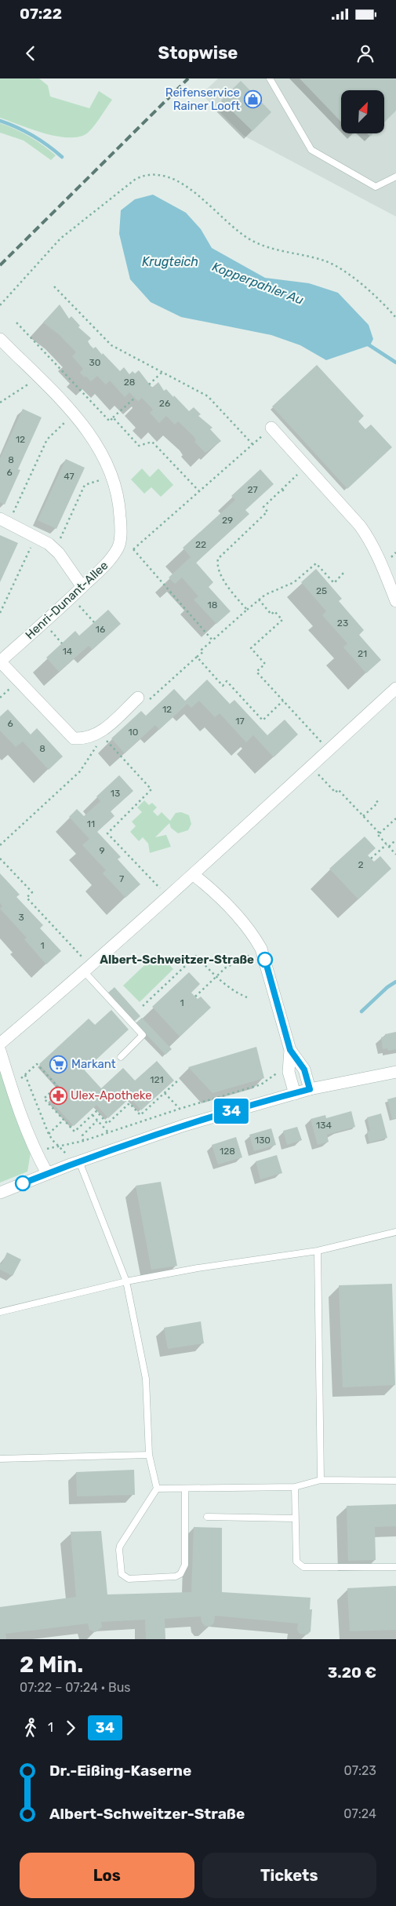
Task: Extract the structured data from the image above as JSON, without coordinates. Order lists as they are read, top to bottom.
{
  "streets": {
    "street": ["Henri-Dunant-Allee"]
  },
  "water": ["Krugteich", "Kopperpahler Au"],
  "places": {
    "shop": ["Reifenservice Rainer Looft"],
    "other": ["Albert-Schweitzer-Straße"],
    "supermarket": ["Markant"],
    "pharmacy": ["Ulex-Apotheke"]
  },
  "lines": ["bus line 34"],
  "house_numbers": [
    "30",
    "28",
    "26",
    "12",
    "8",
    "6",
    "47",
    "27",
    "29",
    "22",
    "25",
    "18",
    "23",
    "16",
    "14",
    "21",
    "12",
    "17",
    "6",
    "10",
    "8",
    "13",
    "11",
    "9",
    "2",
    "7",
    "3",
    "1",
    "1",
    "121",
    "134",
    "130",
    "128"
  ],
  "north": "top right",
  "page": {
    "status": "07:22",
    "header": "Stopwise",
    "on_map": "34",
    "heading": ["2 Min.", "07:22 – 07:24 · Bus", "3.20 €"],
    "legs": ["1", "34"],
    "list": [
      {
        "name": "Dr.-Eißing-Kaserne",
        "value": "07:23"
      },
      {
        "name": "Albert-Schweitzer-Straße",
        "value": "07:24"
      }
    ],
    "buttons": ["Los", "Tickets"]
  }
}
